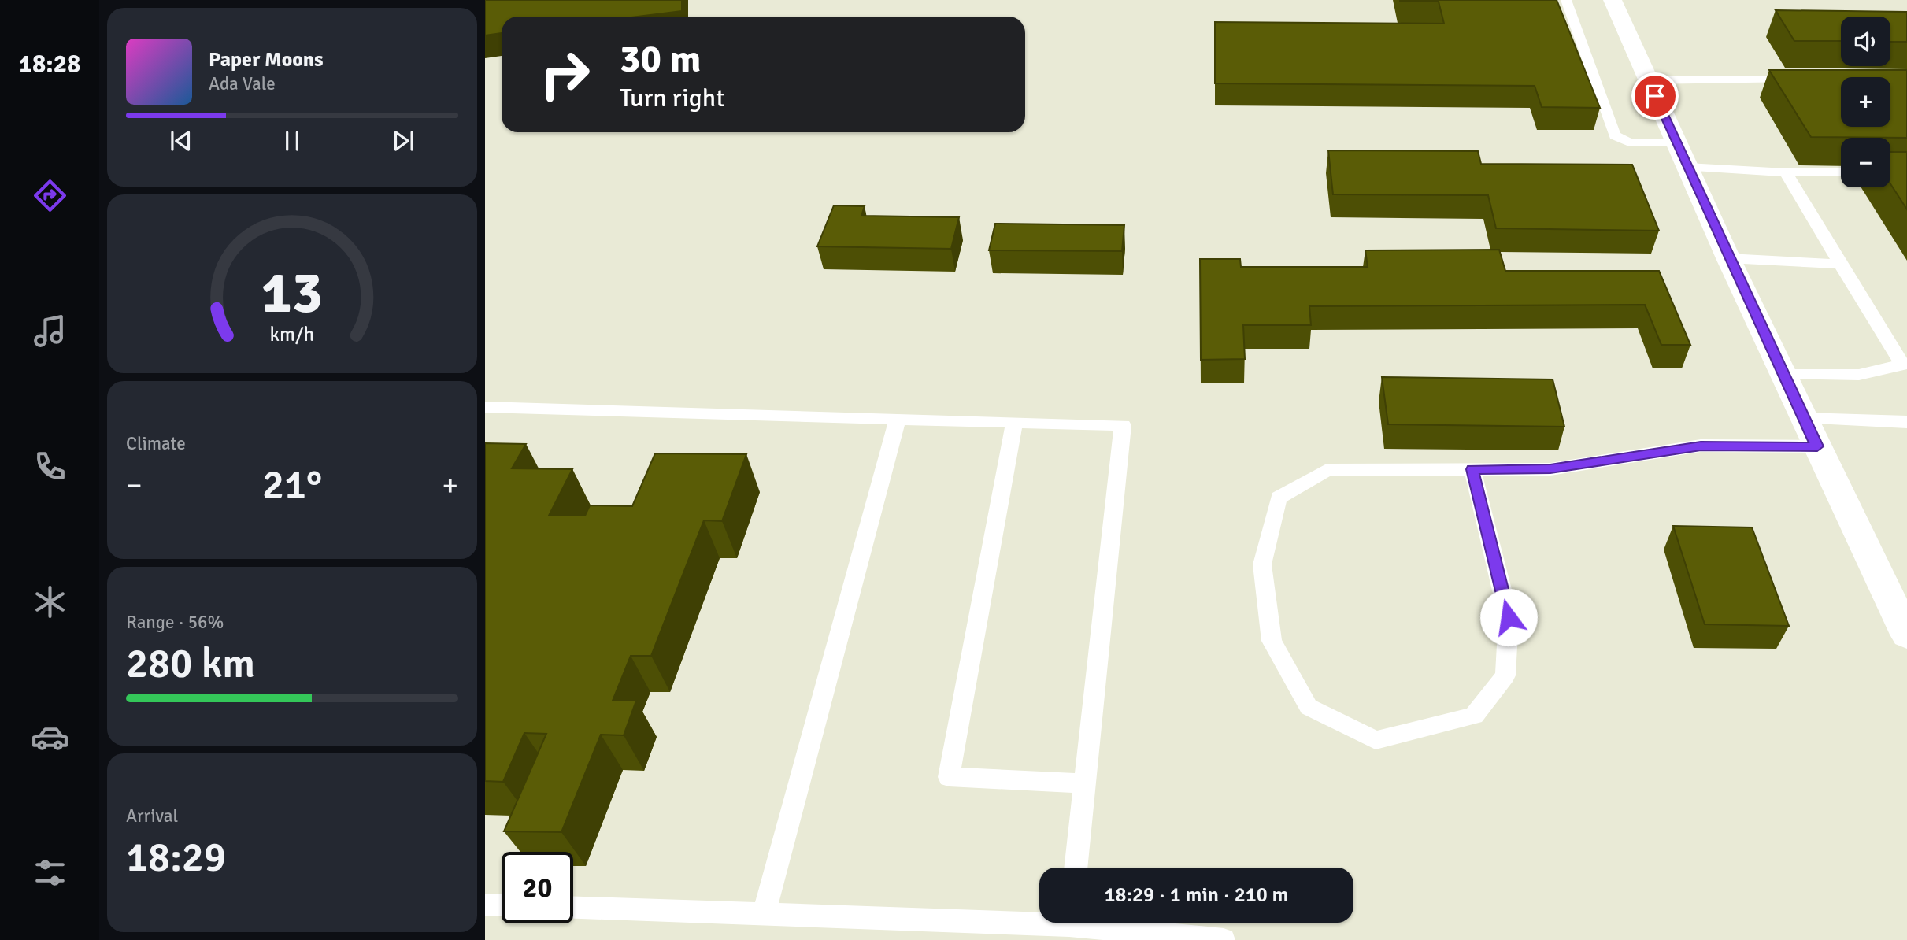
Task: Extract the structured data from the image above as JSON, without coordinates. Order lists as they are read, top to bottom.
{
  "page": {
    "tabs": "18:28",
    "map_buttons": ["+", "−"],
    "turn": ["30 m", "Turn right"],
    "song": ["Paper Moons", "Ada Vale"],
    "tile": [
      "Climate",
      ["Range · 56%", "280 km"],
      ["Arrival", "18:29"]
    ],
    "heat": ["−", "21°", "+"],
    "limit": "20",
    "trip": "18:29 · 1 min · 210 m",
    "gauge": ["13", "km/h"]
  }
}
